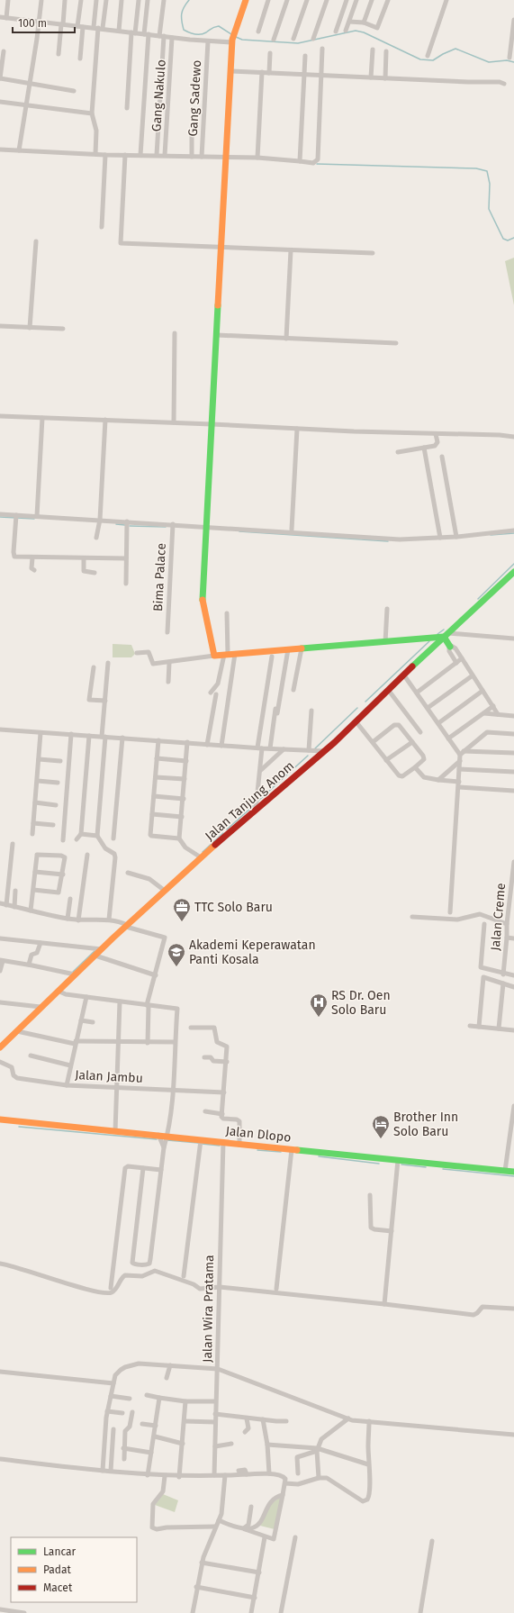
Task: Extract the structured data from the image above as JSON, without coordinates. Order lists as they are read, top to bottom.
{
  "streets": {
    "street": [
      "Gang Nakulo",
      "Gang Sadewo",
      "Bima Palace",
      "Jalan Tanjung Anom",
      "Jalan Creme",
      "Jalan Jambu",
      "Jalan Dlopo",
      "Jalan Wira Pratama"
    ]
  },
  "crossings": [
    ["Jalan Dlopo", "Jalan Wira Pratama"]
  ],
  "places": {
    "office": ["TTC Solo Baru"],
    "school or university": ["Akademi Keperawatan Panti Kosala"],
    "hospital": ["RS Dr. Oen Solo Baru"],
    "hotel": ["Brother Inn Solo Baru"]
  },
  "legend": ["Lancar", "Padat", "Macet"],
  "scale_bar": "100 m"
}
